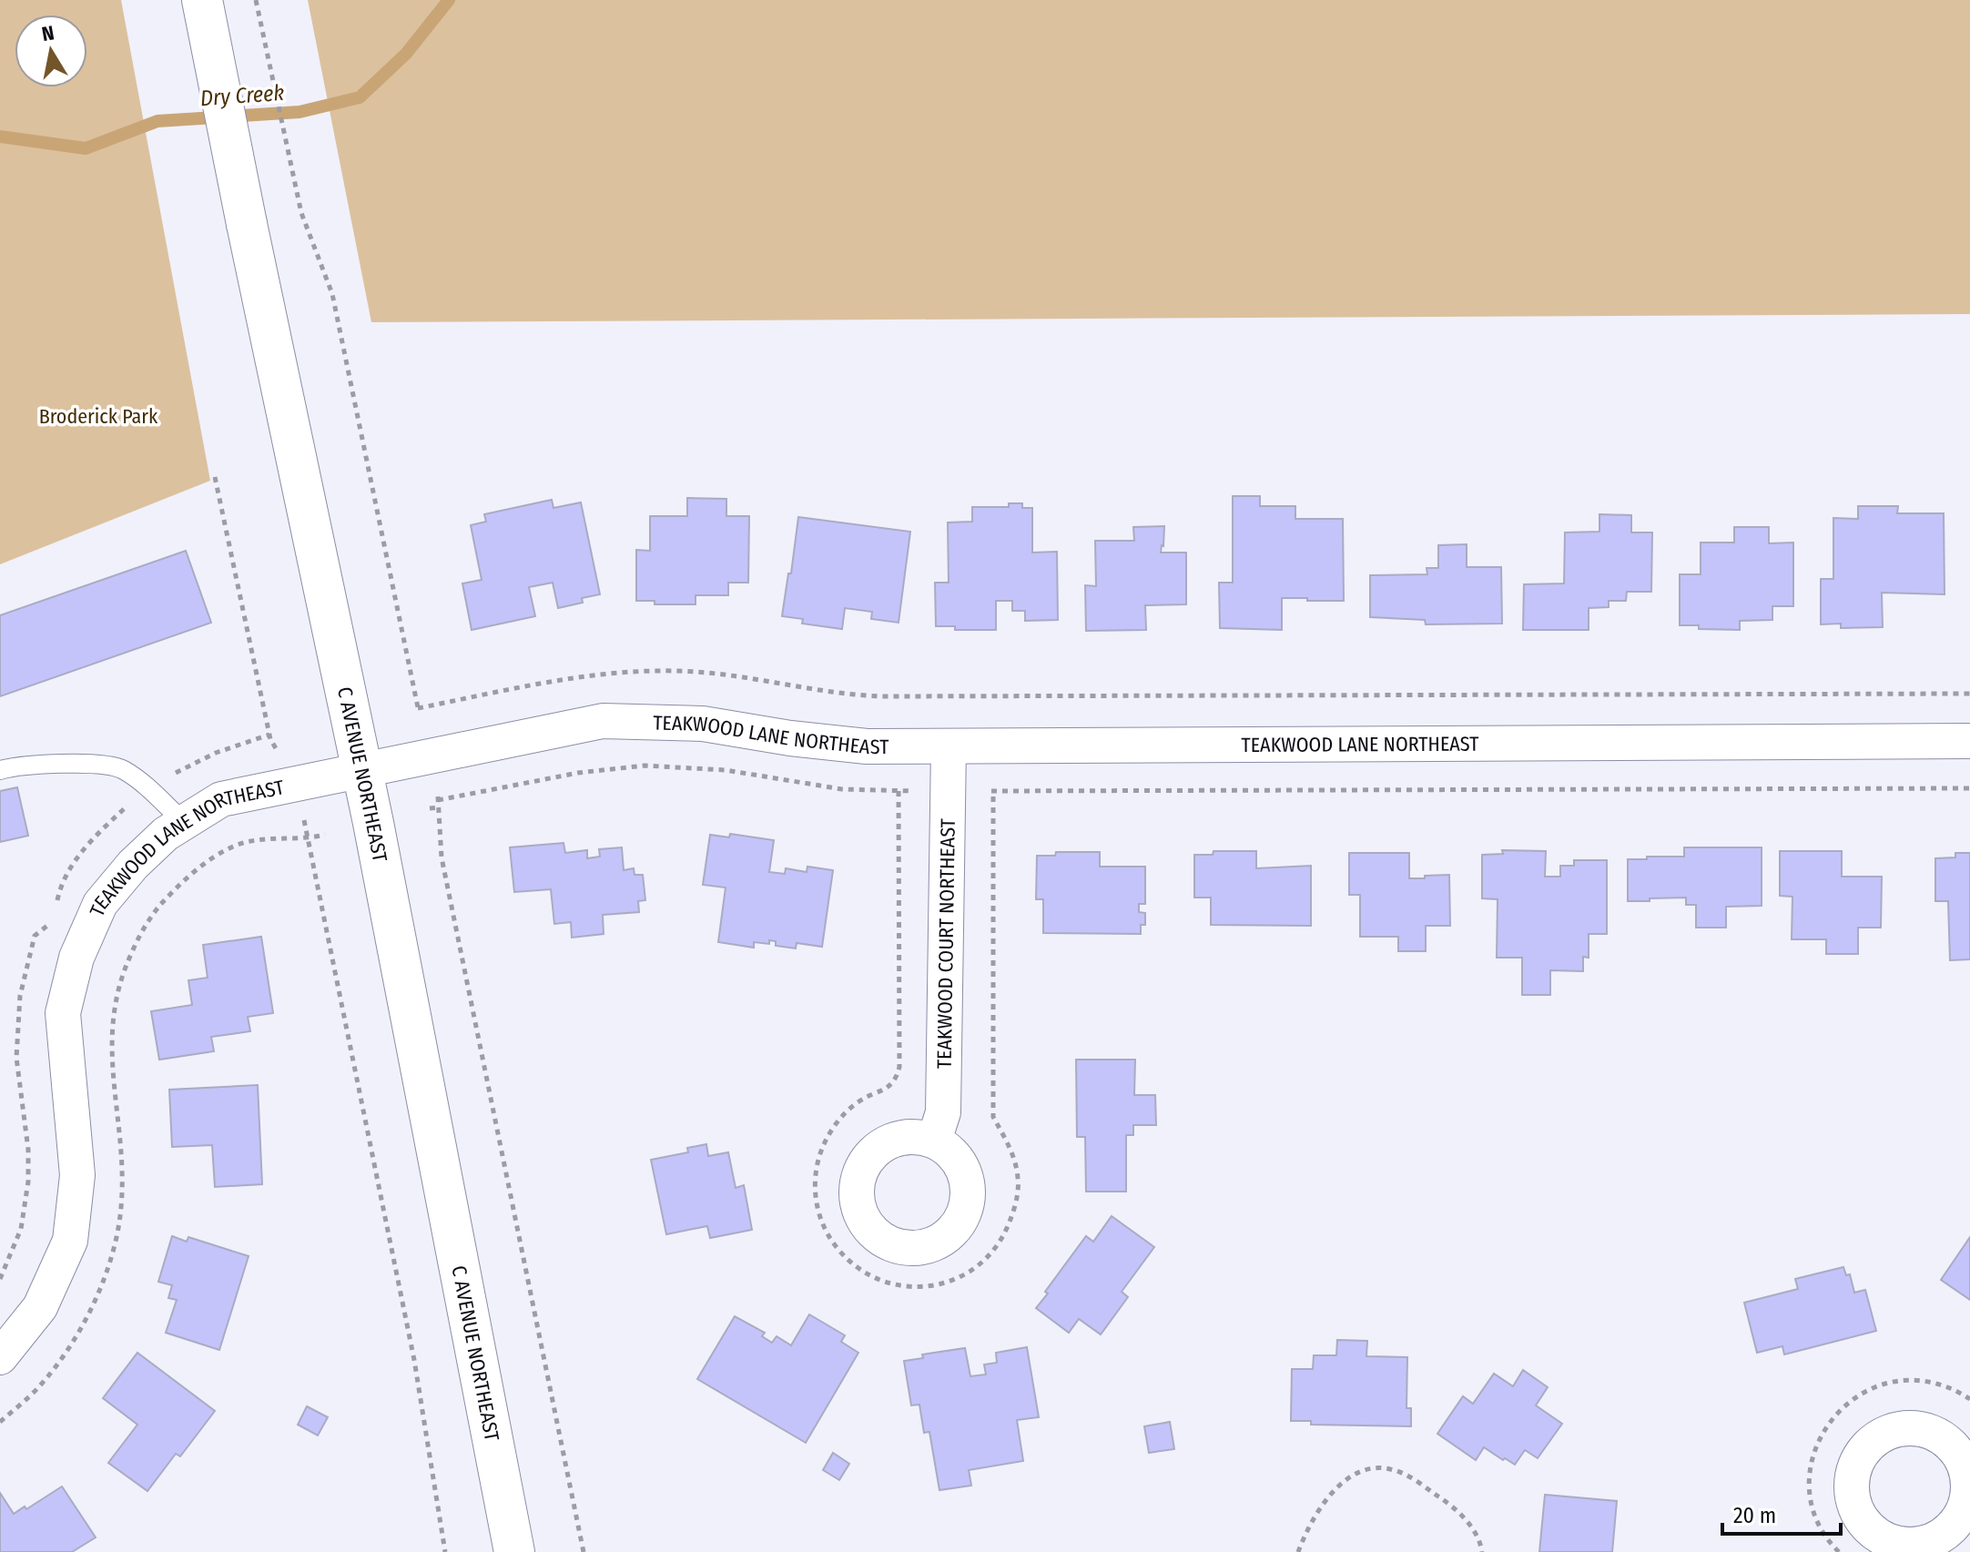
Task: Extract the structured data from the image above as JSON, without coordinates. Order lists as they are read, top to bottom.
{
  "streets": {
    "main road": ["C AVENUE NORTHEAST"],
    "street": ["TEAKWOOD LANE NORTHEAST", "TEAKWOOD COURT NORTHEAST"]
  },
  "crossings": [
    ["TEAKWOOD LANE NORTHEAST", "C AVENUE NORTHEAST"],
    ["TEAKWOOD LANE NORTHEAST", "TEAKWOOD COURT NORTHEAST"]
  ],
  "water": ["Dry Creek"],
  "parks": ["Broderick Park"],
  "scale_bar": "20 m",
  "north": "top"
}
